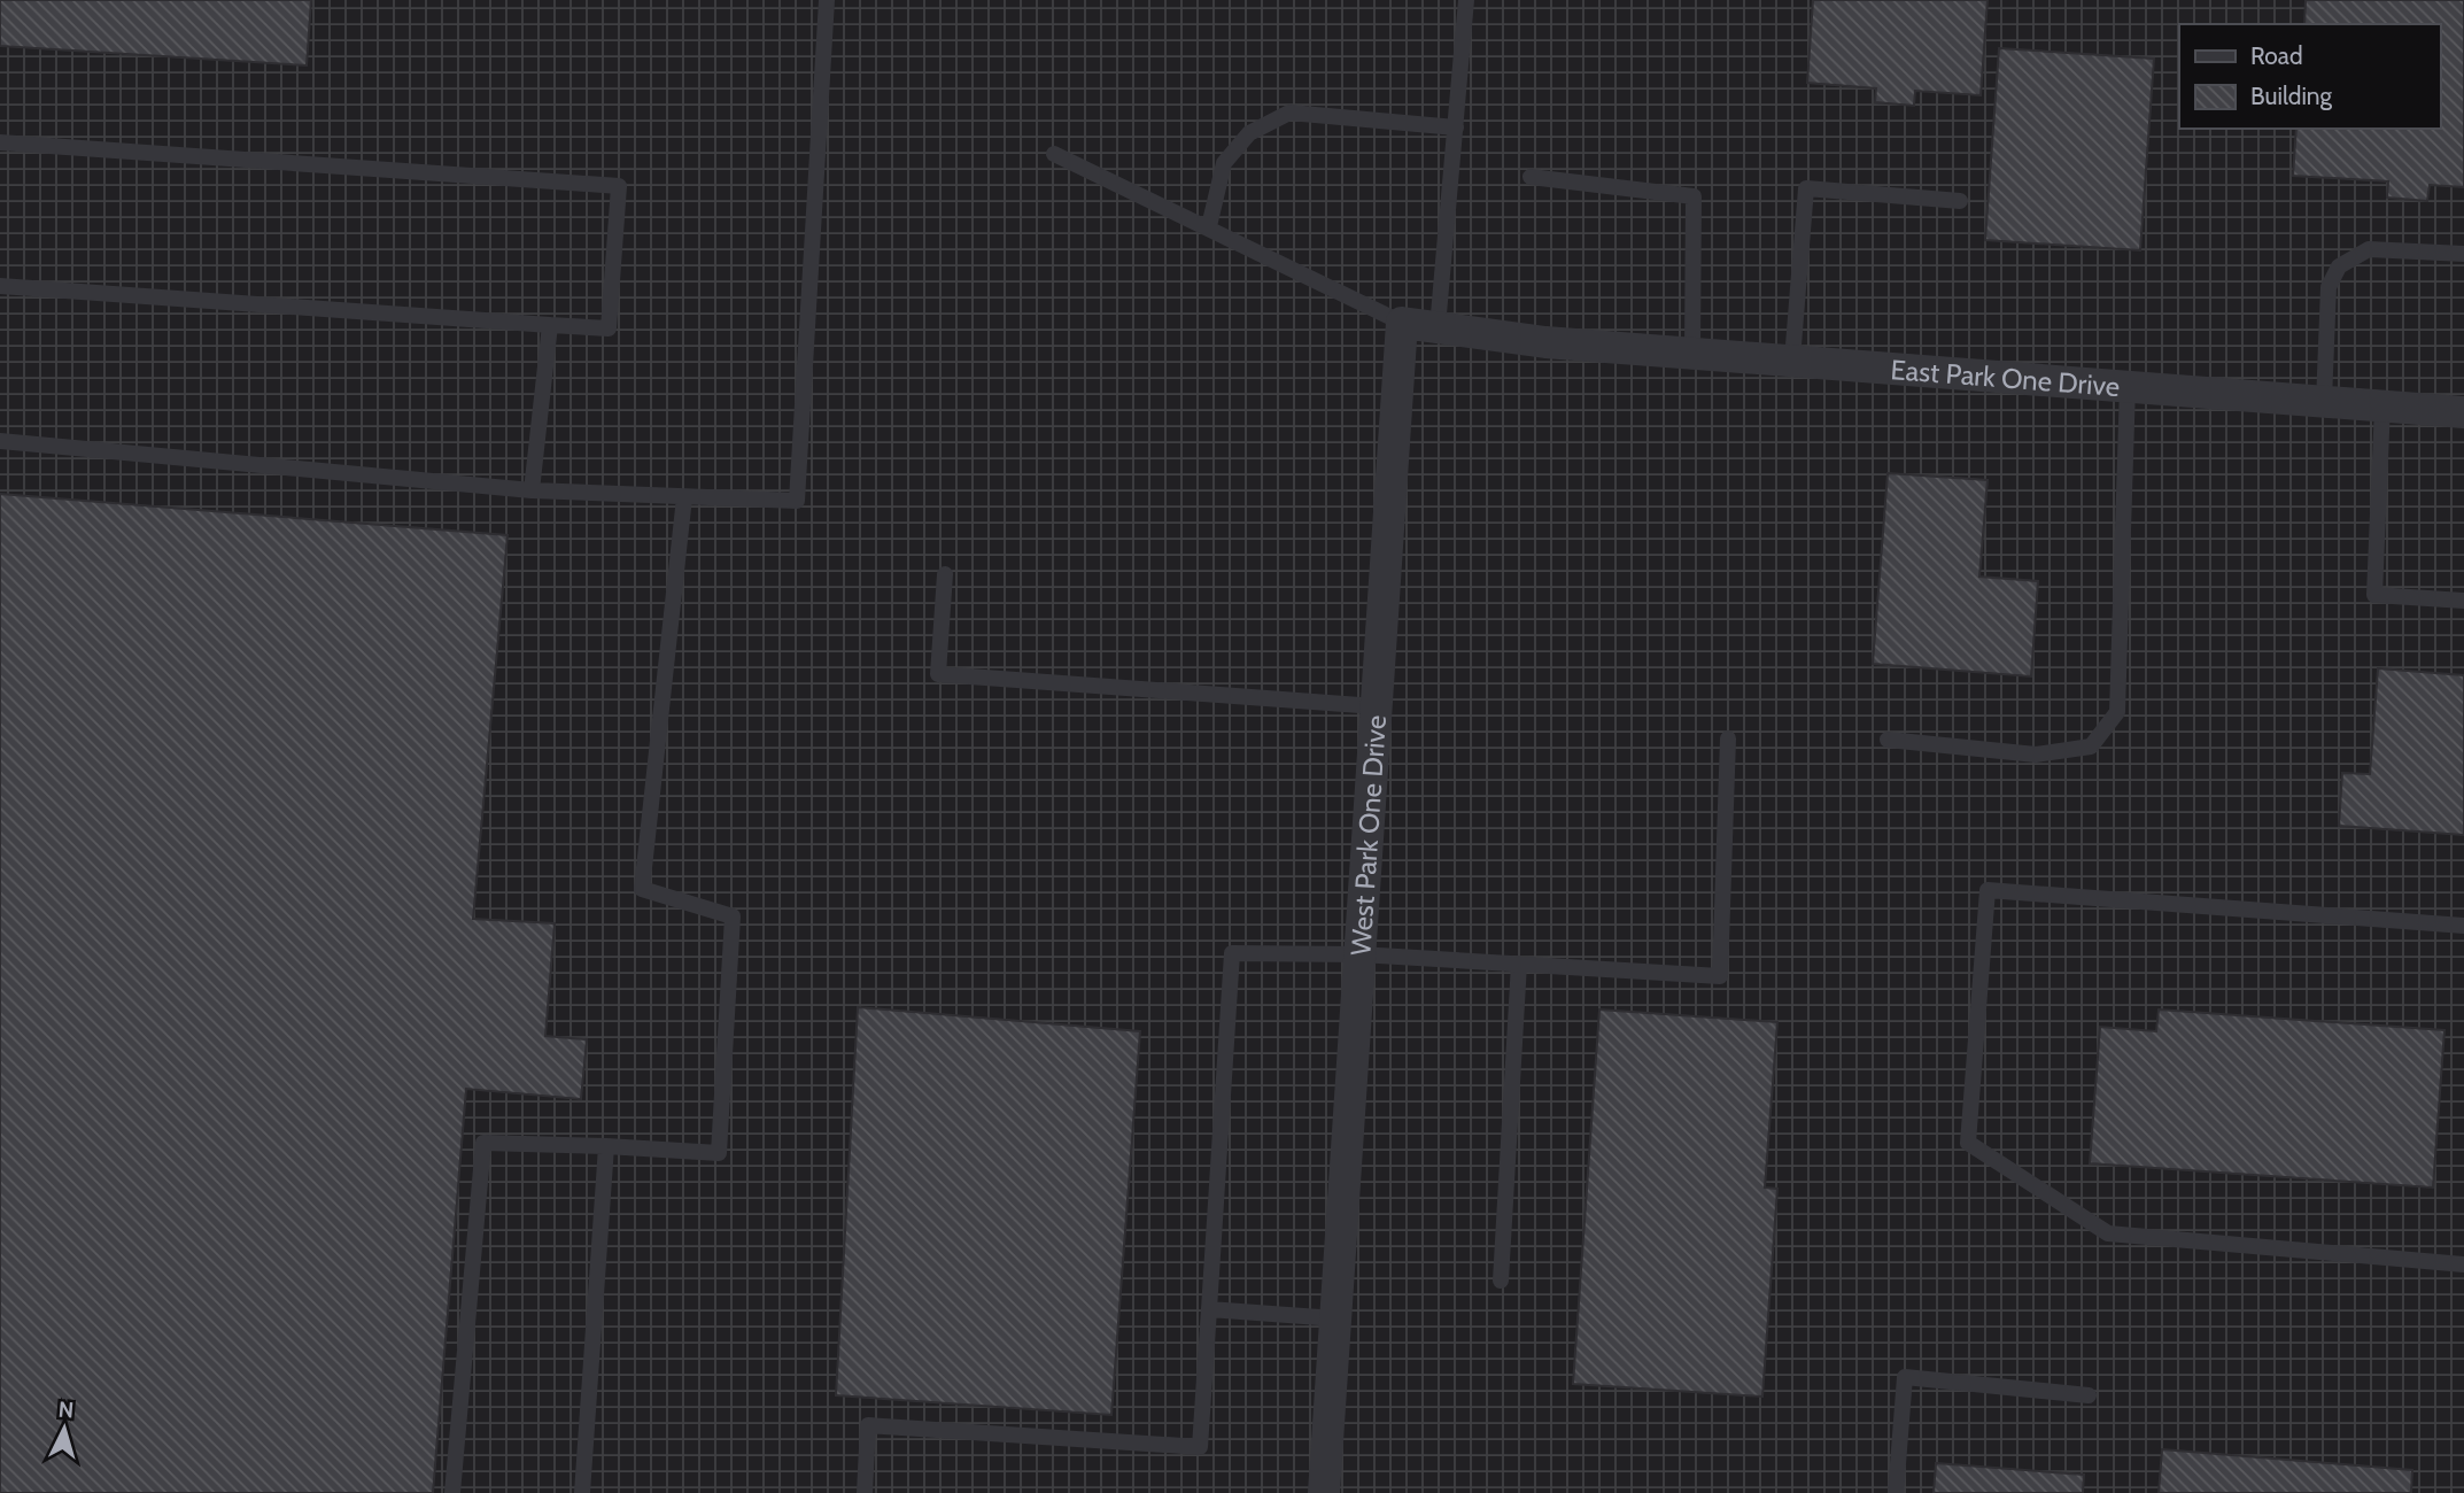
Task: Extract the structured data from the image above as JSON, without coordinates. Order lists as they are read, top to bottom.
{
  "streets": {
    "street": ["East Park One Drive", "West Park One Drive"]
  },
  "legend": ["Road", "Building"],
  "north": "top"
}
